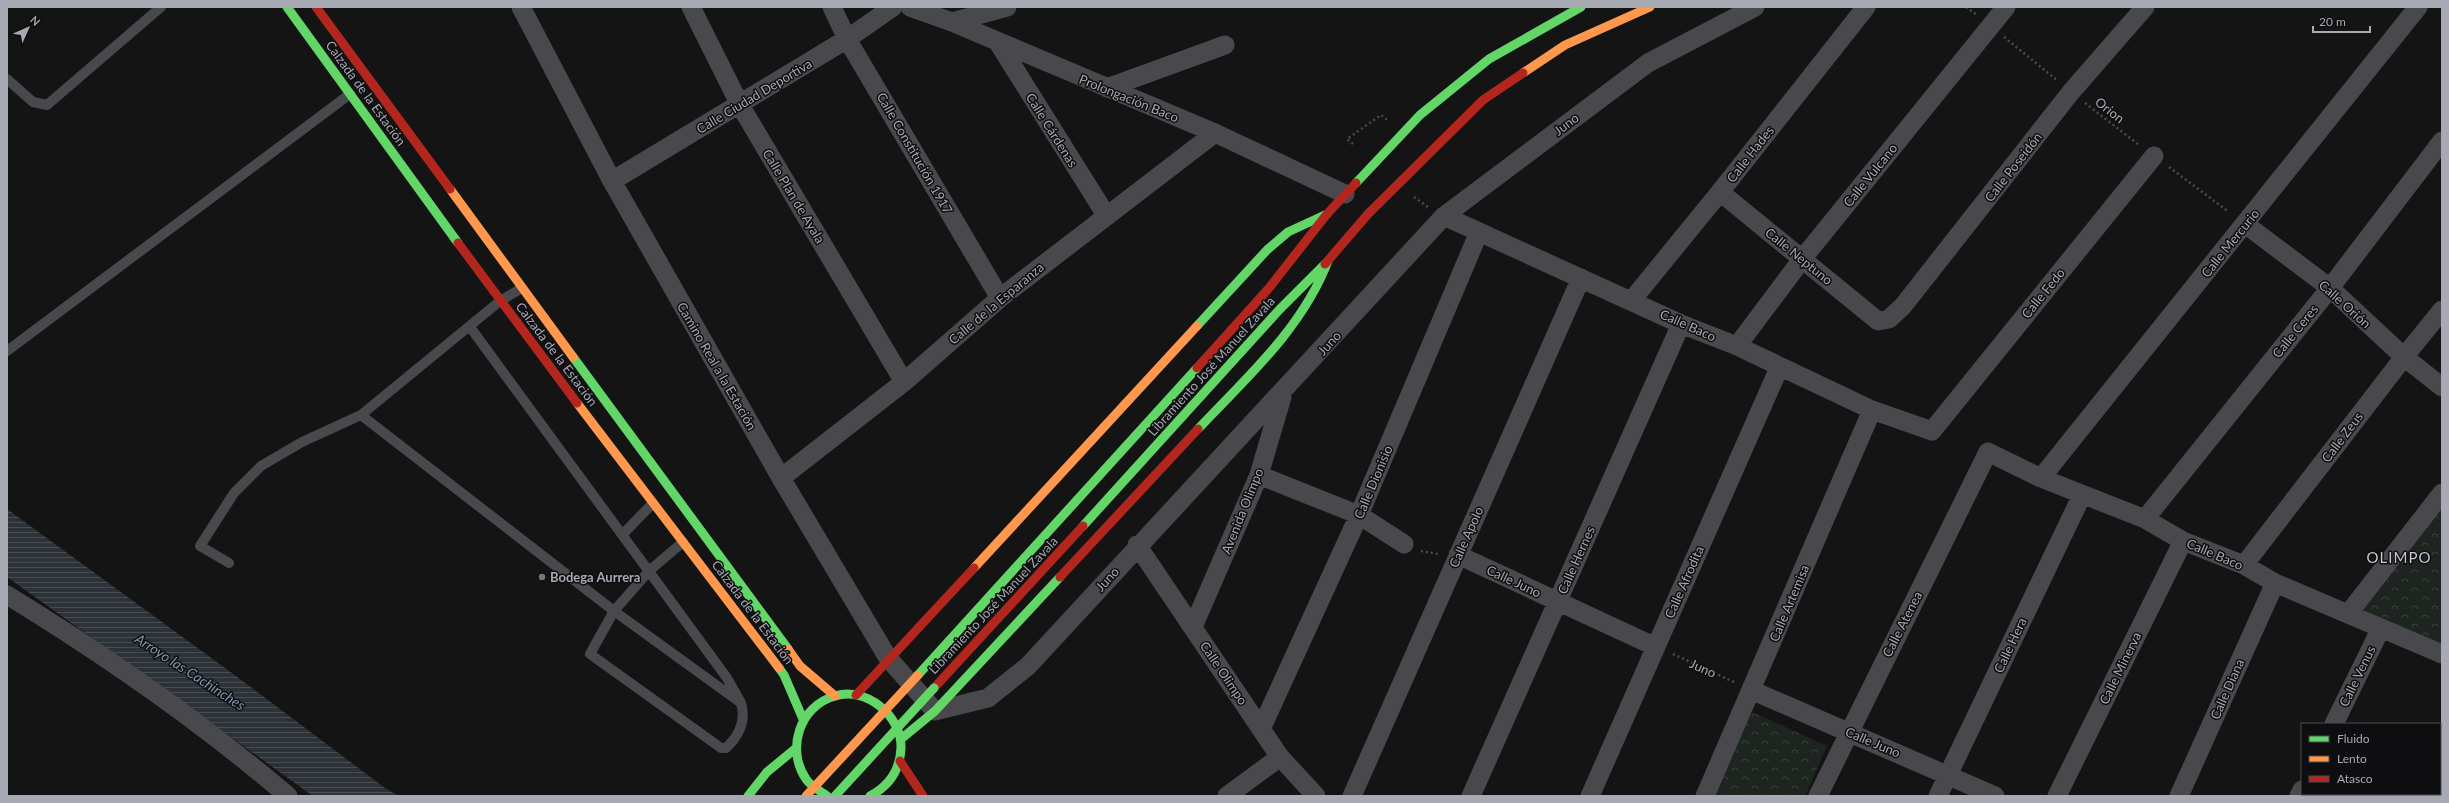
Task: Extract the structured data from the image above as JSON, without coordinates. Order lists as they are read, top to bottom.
{
  "streets": {
    "main road": ["Calzada de la Estación", "Libramiento José Manuel Zavala"],
    "street": [
      "Calle Ciudad Deportiva",
      "Prolongación Baco",
      "Juno",
      "Calle Cárdenas",
      "Calle Constitución 1917",
      "Calle Hades",
      "Calle Poseidón",
      "Calle Vulcano",
      "Calle Plan de Ayala",
      "Calle Mercurio",
      "Calle Neptuno",
      "Calle Fedo",
      "Calle de la Esparanza",
      "Calle Orión",
      "Calle Baco",
      "Calle Ceres",
      "Camino Real a la Estación",
      "Calle Zeus",
      "Calle Dionisio",
      "Avenida Olimpo",
      "Calle Apolo",
      "Calle Hernes",
      "Calle Juno",
      "Calle Afrodita",
      "Calle Artemisa",
      "Calle Atenea",
      "Calle Hera",
      "Calle Minerva",
      "Calle Olimpo",
      "Calle Venus",
      "Calle Diana"
    ],
    "path": ["Orion"]
  },
  "crossings": [
    ["Calle Ciudad Deportiva", "Calle Constitución 1917"],
    ["Calle Ciudad Deportiva", "Calle Plan de Ayala"],
    ["Calle Ciudad Deportiva", "Camino Real a la Estación"],
    ["Prolongación Baco", "Calle Cárdenas"],
    ["Prolongación Baco", "Calle de la Esparanza"],
    ["Prolongación Baco", "Libramiento José Manuel Zavala"],
    ["Orion", "Calle Poseidón"],
    ["Orion", "Calle Vulcano"],
    ["Orion", "Calle Mercurio"],
    ["Orion", "Calle Fedo"],
    ["Orion", "Calle Orión"],
    ["Juno", "Calle Baco"],
    ["Juno", "Camino Real a la Estación"],
    ["Juno", "Avenida Olimpo"],
    ["Juno", "Calle Juno"],
    ["Juno", "Calle Afrodita"],
    ["Juno", "Calle Artemisa"],
    ["Juno", "Calle Olimpo"],
    ["Calle Cárdenas", "Calle de la Esparanza"],
    ["Calle Constitución 1917", "Calle de la Esparanza"],
    ["Calle Hades", "Calle Neptuno"],
    ["Calle Hades", "Calle Baco"],
    ["Calle Poseidón", "Calle Neptuno"],
    ["Calle Vulcano", "Calle Neptuno"],
    ["Calle Vulcano", "Calle Baco"],
    ["Calle Plan de Ayala", "Calle de la Esparanza"],
    ["Calle Mercurio", "Calle Orión"],
    ["Calle Mercurio", "Calle Baco"],
    ["Calle Fedo", "Calle Baco"],
    ["Calle de la Esparanza", "Camino Real a la Estación"],
    ["Calle Orión", "Calle Ceres"],
    ["Calle Orión", "Calle Zeus"],
    ["Calle Baco", "Calle Ceres"],
    ["Calle Baco", "Calle Zeus"],
    ["Calle Baco", "Calle Dionisio"],
    ["Calle Baco", "Calle Apolo"],
    ["Calle Baco", "Calle Hernes"],
    ["Calle Baco", "Calle Afrodita"],
    ["Calle Baco", "Calle Artemisa"],
    ["Calle Baco", "Calle Atenea"],
    ["Calle Baco", "Calle Hera"],
    ["Calle Baco", "Calle Minerva"],
    ["Calle Baco", "Calle Venus"],
    ["Calle Baco", "Calle Diana"],
    ["Calle Dionisio", "Calle Olimpo"],
    ["Avenida Olimpo", "Calle Olimpo"],
    ["Calle Apolo", "Calle Juno"],
    ["Calle Hernes", "Calle Juno"],
    ["Calle Juno", "Calle Afrodita"],
    ["Calle Juno", "Calle Artemisa"],
    ["Calle Juno", "Calle Atenea"],
    ["Calle Juno", "Calle Hera"]
  ],
  "districts": ["OLIMPO"],
  "water": ["Arroyo las Cachinches"],
  "places": ["Bodega Aurrera"],
  "legend": ["Fluido", "Lento", "Atasco"],
  "scale_bar": "20 m",
  "north": "top right"
}
